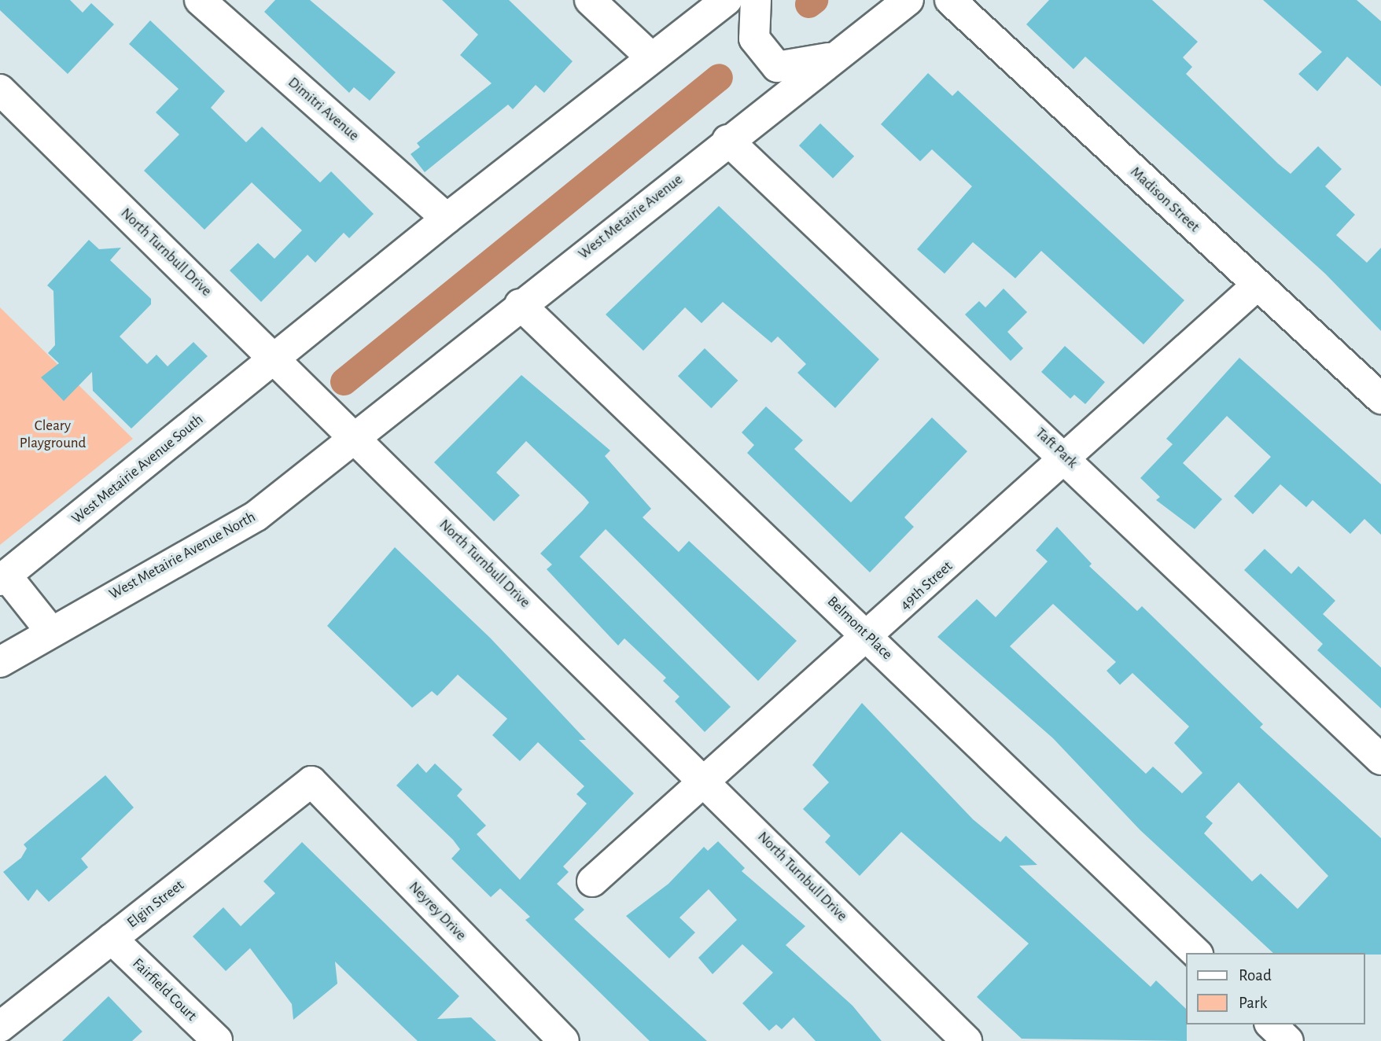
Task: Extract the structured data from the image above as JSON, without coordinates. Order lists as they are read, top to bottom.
{
  "streets": {
    "street": [
      "Dimitri Avenue",
      "Madison Street",
      "West Metairie Avenue",
      "North Turnbull Drive",
      "Taft Park",
      "West Metairie Avenue South",
      "West Metairie Avenue North",
      "49th Street",
      "Belmont Place",
      "Elgin Street",
      "Neyrey Drive",
      "Fairfield Court"
    ]
  },
  "crossings": [
    ["Madison Street", "49th Street"],
    ["West Metairie Avenue", "North Turnbull Drive"],
    ["West Metairie Avenue", "Taft Park"],
    ["West Metairie Avenue", "West Metairie Avenue North"],
    ["West Metairie Avenue", "Belmont Place"],
    ["North Turnbull Drive", "West Metairie Avenue South"],
    ["North Turnbull Drive", "West Metairie Avenue North"],
    ["North Turnbull Drive", "49th Street"],
    ["Taft Park", "49th Street"],
    ["49th Street", "Belmont Place"],
    ["Elgin Street", "Neyrey Drive"],
    ["Elgin Street", "Fairfield Court"]
  ],
  "parks": ["Cleary Playground"],
  "legend": ["Road", "Park"]
}
